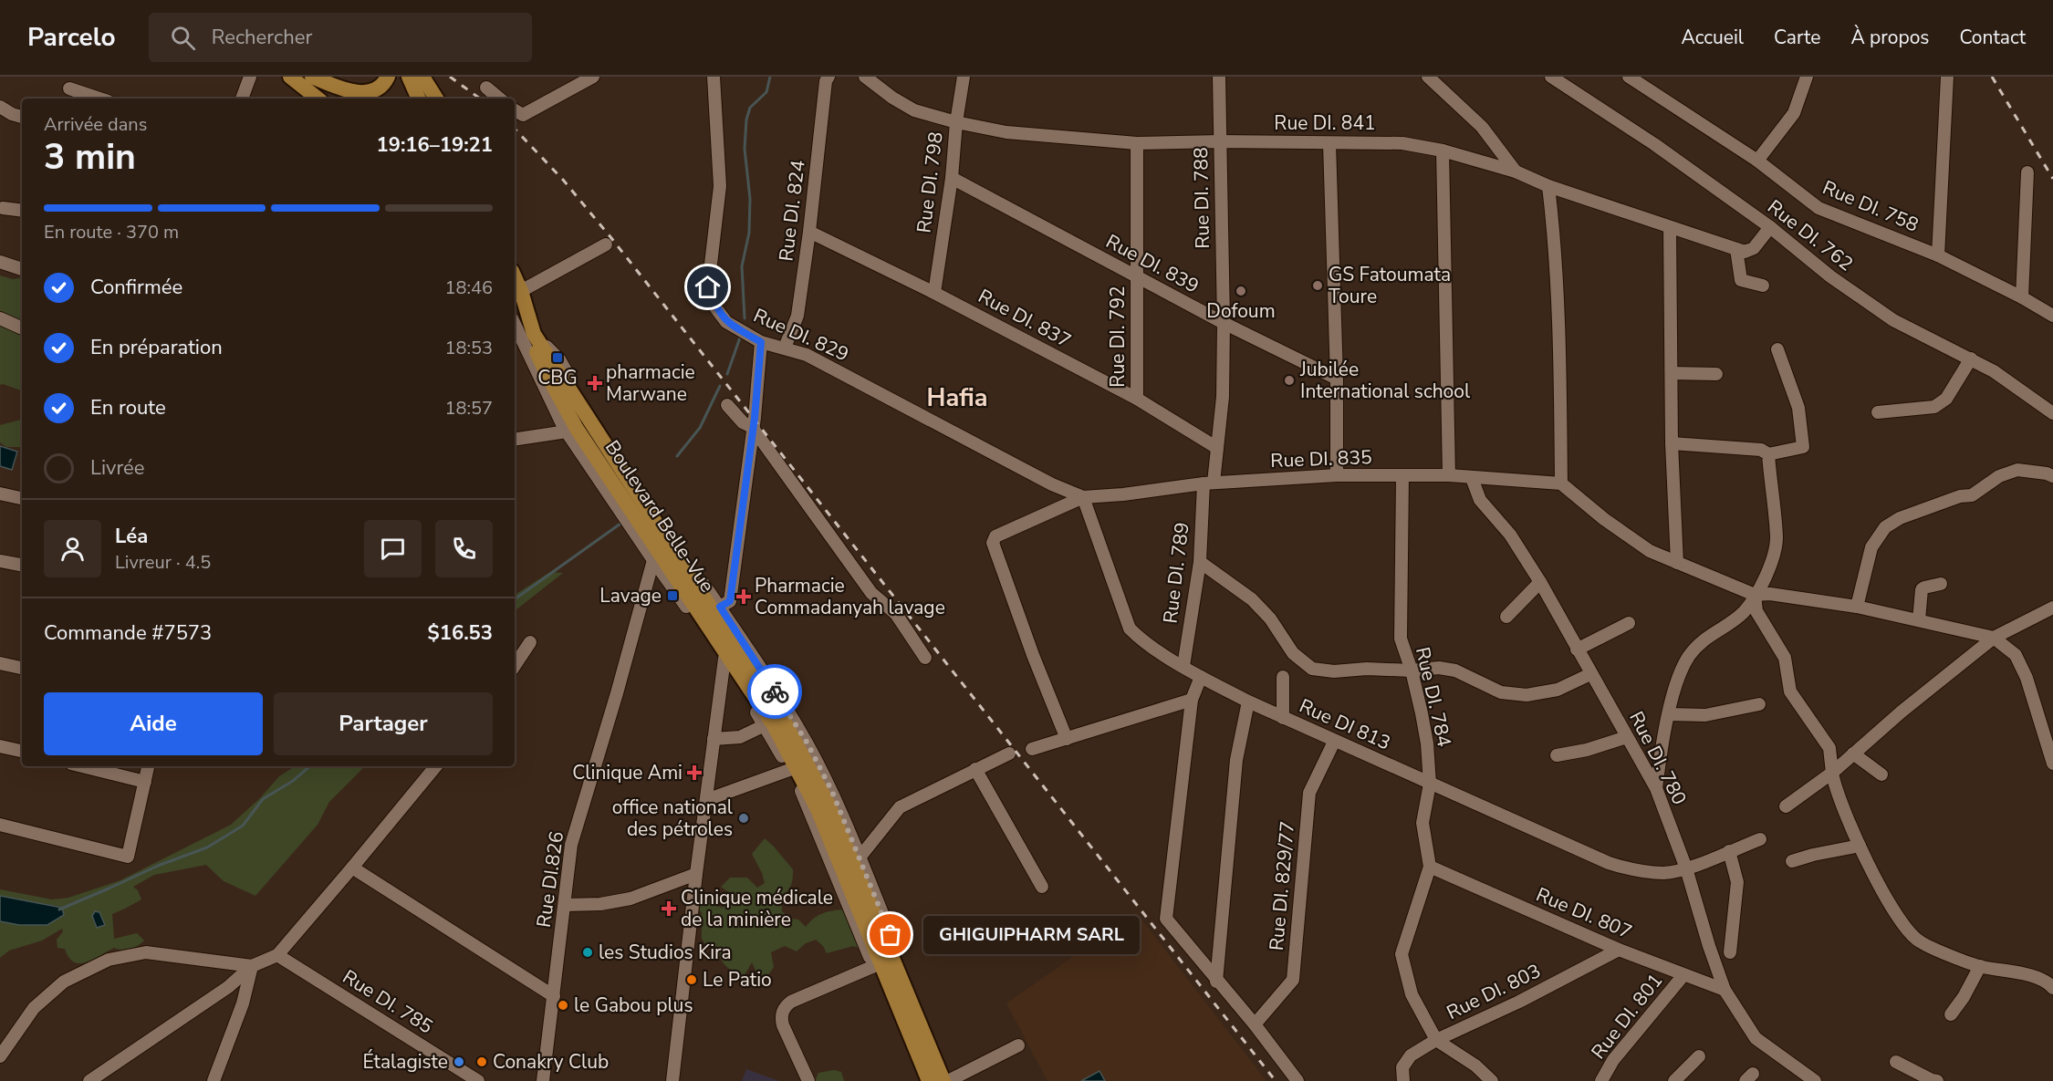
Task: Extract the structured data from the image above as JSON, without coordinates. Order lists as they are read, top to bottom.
{
  "streets": {
    "main road": ["Boulevard Belle-Vue"],
    "street": [
      "Rue DI. 841",
      "Rue DI. 798",
      "Rue DI. 788",
      "Rue DI. 758",
      "Rue DI. 824",
      "Rue DI. 762",
      "Rue DI. 839",
      "Rue DI. 837",
      "Rue DI. 829",
      "Rue DI. 792",
      "Rue DI. 835",
      "Rue DI. 789",
      "Rue DI. 784",
      "Rue DI 813",
      "Rue DI. 780",
      "Rue DI.826",
      "Rue DI. 829/77",
      "Rue DI. 807",
      "Rue DI. 803",
      "Rue DI. 785",
      "Rue DI. 801"
    ]
  },
  "crossings": [
    ["Rue DI. 841", "Rue DI. 798"],
    ["Rue DI. 841", "Rue DI. 788"],
    ["Rue DI. 841", "Rue DI. 792"],
    ["Rue DI. 798", "Rue DI. 839"],
    ["Rue DI. 798", "Rue DI. 837"],
    ["Rue DI. 788", "Rue DI. 839"],
    ["Rue DI. 788", "Rue DI. 837"],
    ["Rue DI. 788", "Rue DI. 835"],
    ["Rue DI. 788", "Rue DI. 789"],
    ["Rue DI. 824", "Rue DI. 837"],
    ["Rue DI. 824", "Rue DI. 829"],
    ["Rue DI. 839", "Rue DI. 792"],
    ["Rue DI. 837", "Rue DI. 792"],
    ["Rue DI. 829", "Rue DI. 835"],
    ["Rue DI. 829", "Rue DI 813"],
    ["Rue DI. 835", "Rue DI. 789"],
    ["Rue DI. 835", "Rue DI. 784"],
    ["Rue DI. 835", "Rue DI 813"],
    ["Rue DI. 835", "Rue DI. 780"],
    ["Boulevard Belle-Vue", "Rue DI.826"],
    ["Rue DI. 789", "Rue DI 813"],
    ["Rue DI. 784", "Rue DI 813"],
    ["Rue DI. 784", "Rue DI. 807"],
    ["Rue DI. 784", "Rue DI. 803"],
    ["Rue DI 813", "Rue DI. 780"],
    ["Rue DI 813", "Rue DI. 829/77"],
    ["Rue DI. 780", "Rue DI. 807"],
    ["Rue DI. 807", "Rue DI. 803"],
    ["Rue DI. 807", "Rue DI. 801"]
  ],
  "districts": ["Hafia"],
  "places": {
    "other": [
      "GS Fatoumata Toure",
      "Dofoum",
      "Jubilée International school",
      "office national des pétroles",
      "GHIGUIPHARM SARL",
      "les Studios Kira",
      "Le Patio",
      "le Gabou plus",
      "Étalagiste",
      "Conakry Club"
    ],
    "transit": ["CBG", "Lavage"],
    "health": [
      "pharmacie Marwane",
      "Pharmacie Commadanyah lavage",
      "Clinique Ami",
      "Clinique médicale de la minière"
    ]
  },
  "page": {
    "header": "Parcelo",
    "search": "Rechercher",
    "nav": [
      "Accueil",
      "Carte",
      "À propos",
      "Contact"
    ],
    "heading": ["3 min", "Arrivée dans", "19:16–19:21"],
    "panel": [
      "Léa",
      "Livreur · 4.5",
      "Commande #7573",
      "$16.53"
    ],
    "bar": "En route · 370 m",
    "list": [
      ["Confirmée", "18:46"],
      ["En préparation", "18:53"],
      ["En route", "18:57"],
      "Livrée"
    ],
    "buttons": ["Aide", "Partager"],
    "bubble": "GHIGUIPHARM SARL"
  }
}
